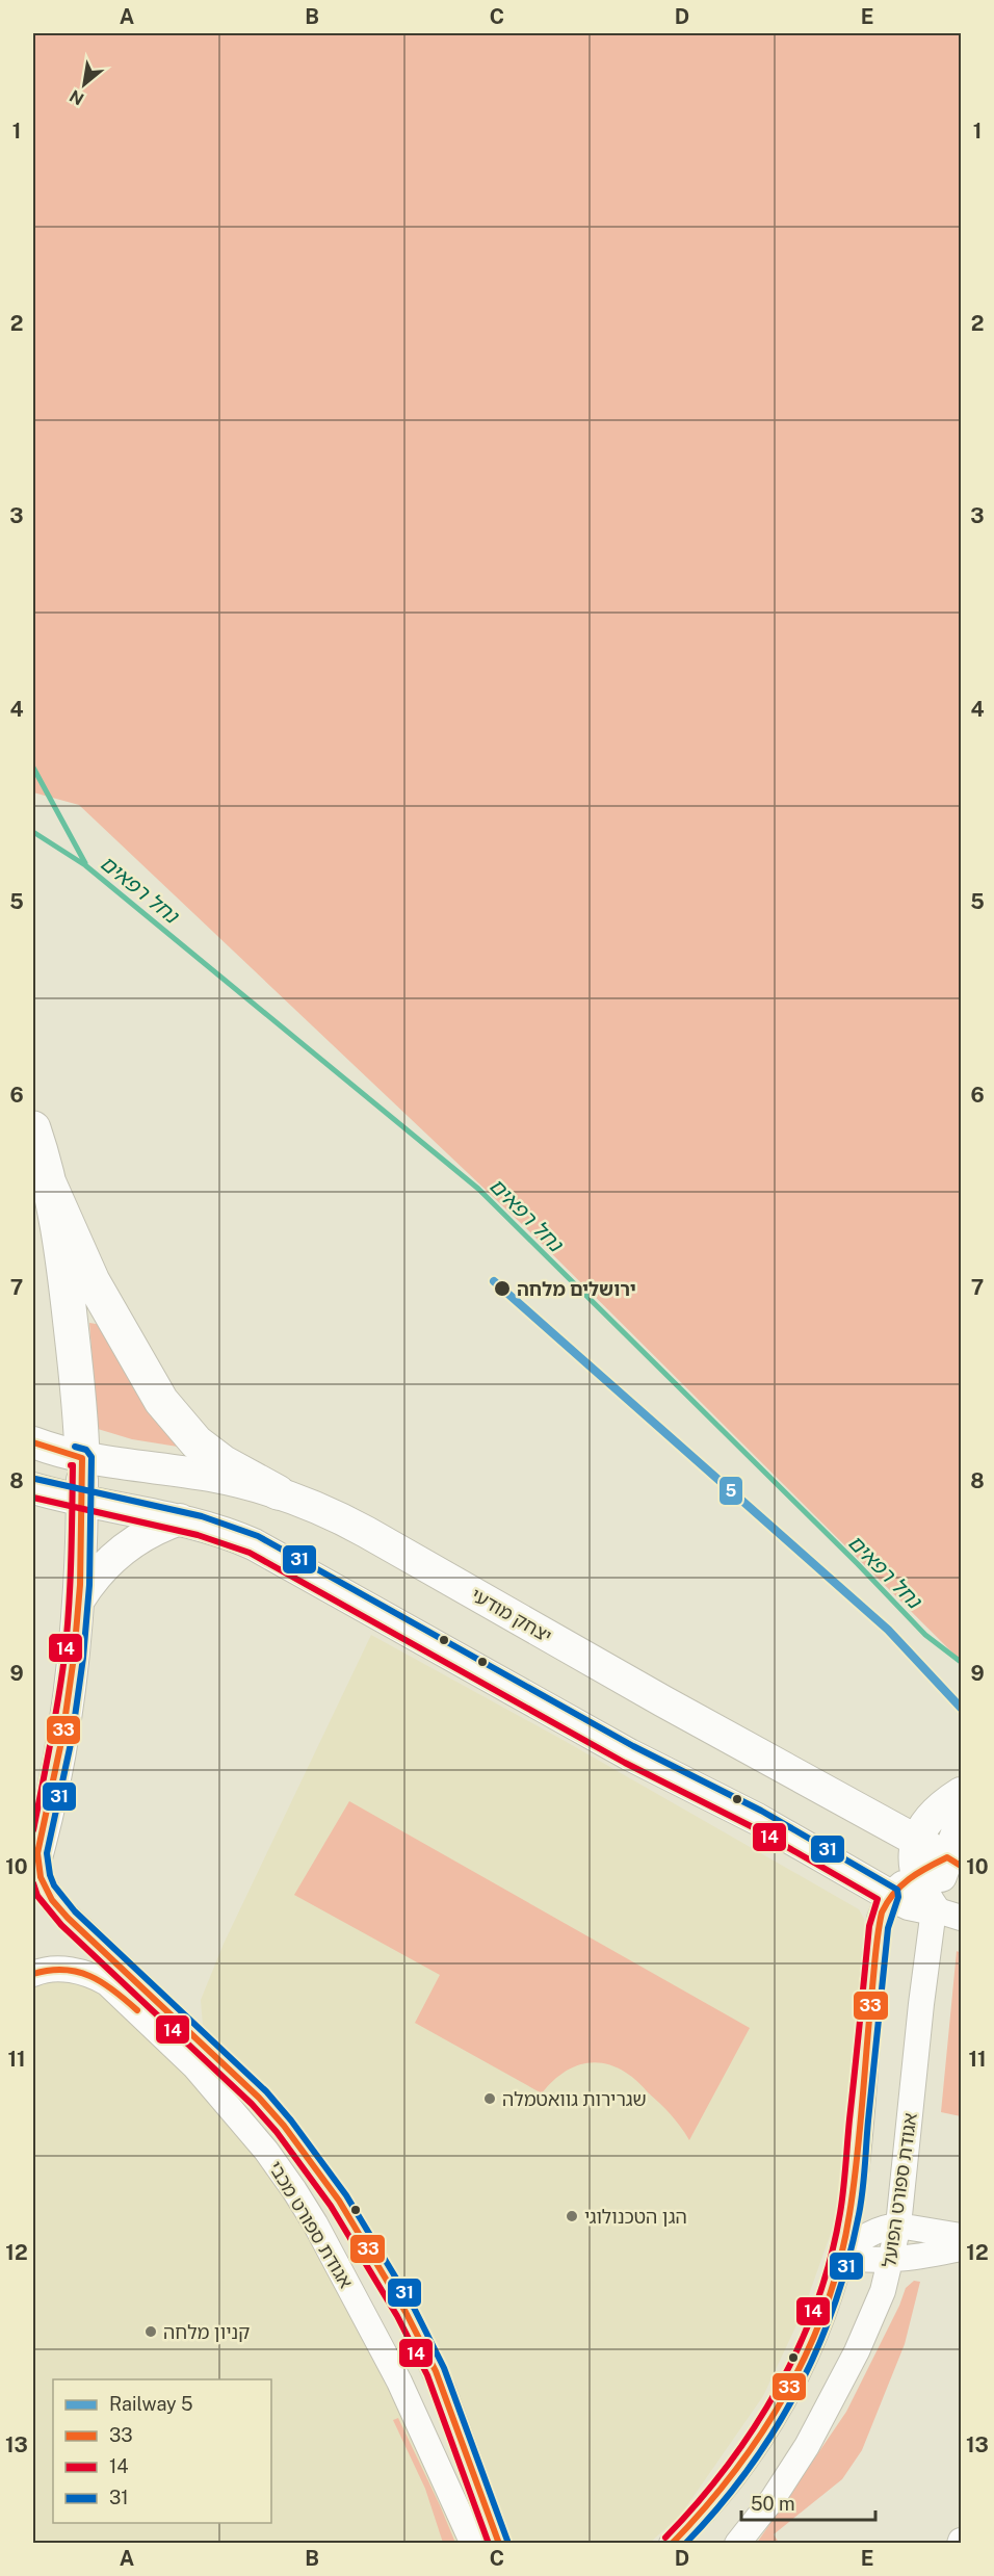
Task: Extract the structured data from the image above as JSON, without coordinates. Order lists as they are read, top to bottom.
{
  "streets": {
    "main road": ["יצחק מודעי"],
    "street": ["אגודת ספורט הפועל", "אגודת ספורט מכבי"]
  },
  "water": ["נחל רפאים"],
  "places": [
    "ירושלים מלחה",
    "שגרירות גוואטמלה",
    "הגן הטכנולוגי",
    "קניון מלחה"
  ],
  "lines": [
    "rail line 5",
    "transit line 33",
    "transit line 31",
    "transit line 14"
  ],
  "legend": [
    "Railway 5",
    "33",
    "14",
    "31"
  ],
  "scale_bar": "50 m",
  "north": "bottom left",
  "grid": {
    "columns": [
      "A",
      "B",
      "C",
      "D",
      "E"
    ],
    "rows": [
      "1",
      "2",
      "3",
      "4",
      "5",
      "6",
      "7",
      "8",
      "9",
      "10",
      "11",
      "12",
      "13"
    ]
  }
}
